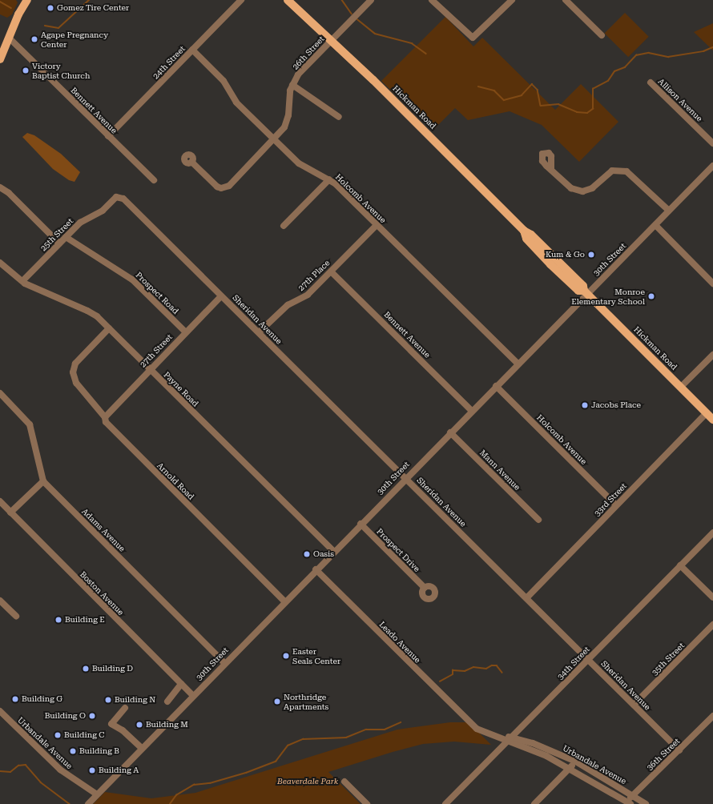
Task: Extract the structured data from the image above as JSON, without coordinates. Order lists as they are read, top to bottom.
{
  "streets": {
    "main road": ["Hickman Road"],
    "street": [
      "26th Street",
      "24th Street",
      "Allison Avenue",
      "Bennett Avenue",
      "Holcomb Avenue",
      "25th Street",
      "30th Street",
      "27th Place",
      "Prospect Road",
      "Sheridan Avenue",
      "27th Street",
      "Payne Road",
      "Mann Avenue",
      "Arnold Road",
      "33rd Street",
      "Adams Avenue",
      "Prospect Drive",
      "Boston Avenue",
      "Leado Avenue",
      "35th Street",
      "34th Street",
      "Urbandale Avenue",
      "36th Street"
    ]
  },
  "crossings": [
    ["26th Street", "Hickman Road"],
    ["24th Street", "Bennett Avenue"],
    ["24th Street", "Holcomb Avenue"],
    ["Hickman Road", "30th Street"],
    ["Hickman Road", "33rd Street"],
    ["Bennett Avenue", "30th Street"],
    ["Bennett Avenue", "27th Place"],
    ["Holcomb Avenue", "30th Street"],
    ["Holcomb Avenue", "27th Place"],
    ["Holcomb Avenue", "33rd Street"],
    ["25th Street", "Prospect Road"],
    ["25th Street", "Sheridan Avenue"],
    ["25th Street", "Payne Road"],
    ["30th Street", "Sheridan Avenue"],
    ["30th Street", "Payne Road"],
    ["30th Street", "Mann Avenue"],
    ["30th Street", "Arnold Road"],
    ["30th Street", "Adams Avenue"],
    ["30th Street", "Prospect Drive"],
    ["30th Street", "Boston Avenue"],
    ["30th Street", "Leado Avenue"],
    ["30th Street", "Urbandale Avenue"],
    ["27th Place", "Sheridan Avenue"],
    ["Prospect Road", "27th Street"],
    ["Sheridan Avenue", "27th Street"],
    ["Sheridan Avenue", "33rd Street"],
    ["Sheridan Avenue", "35th Street"],
    ["Sheridan Avenue", "34th Street"],
    ["Sheridan Avenue", "36th Street"],
    ["27th Street", "Payne Road"],
    ["27th Street", "Arnold Road"],
    ["Payne Road", "Arnold Road"],
    ["Leado Avenue", "Urbandale Avenue"],
    ["34th Street", "Urbandale Avenue"],
    ["Urbandale Avenue", "36th Street"]
  ],
  "parks": ["Beaverdale Park"],
  "places": [
    "Gomez Tire Center",
    "Agape Pregnancy Center",
    "Victory Baptist Church",
    "Kum & Go",
    "Monroe Elementary School",
    "Jacobs Place",
    "Oasis",
    "Building E",
    "Easter Seals Center",
    "Building D",
    "Building G",
    "Building N",
    "Northridge Apartments",
    "Building O",
    "Building M",
    "Building C",
    "Building B",
    "Building A"
  ]
}
